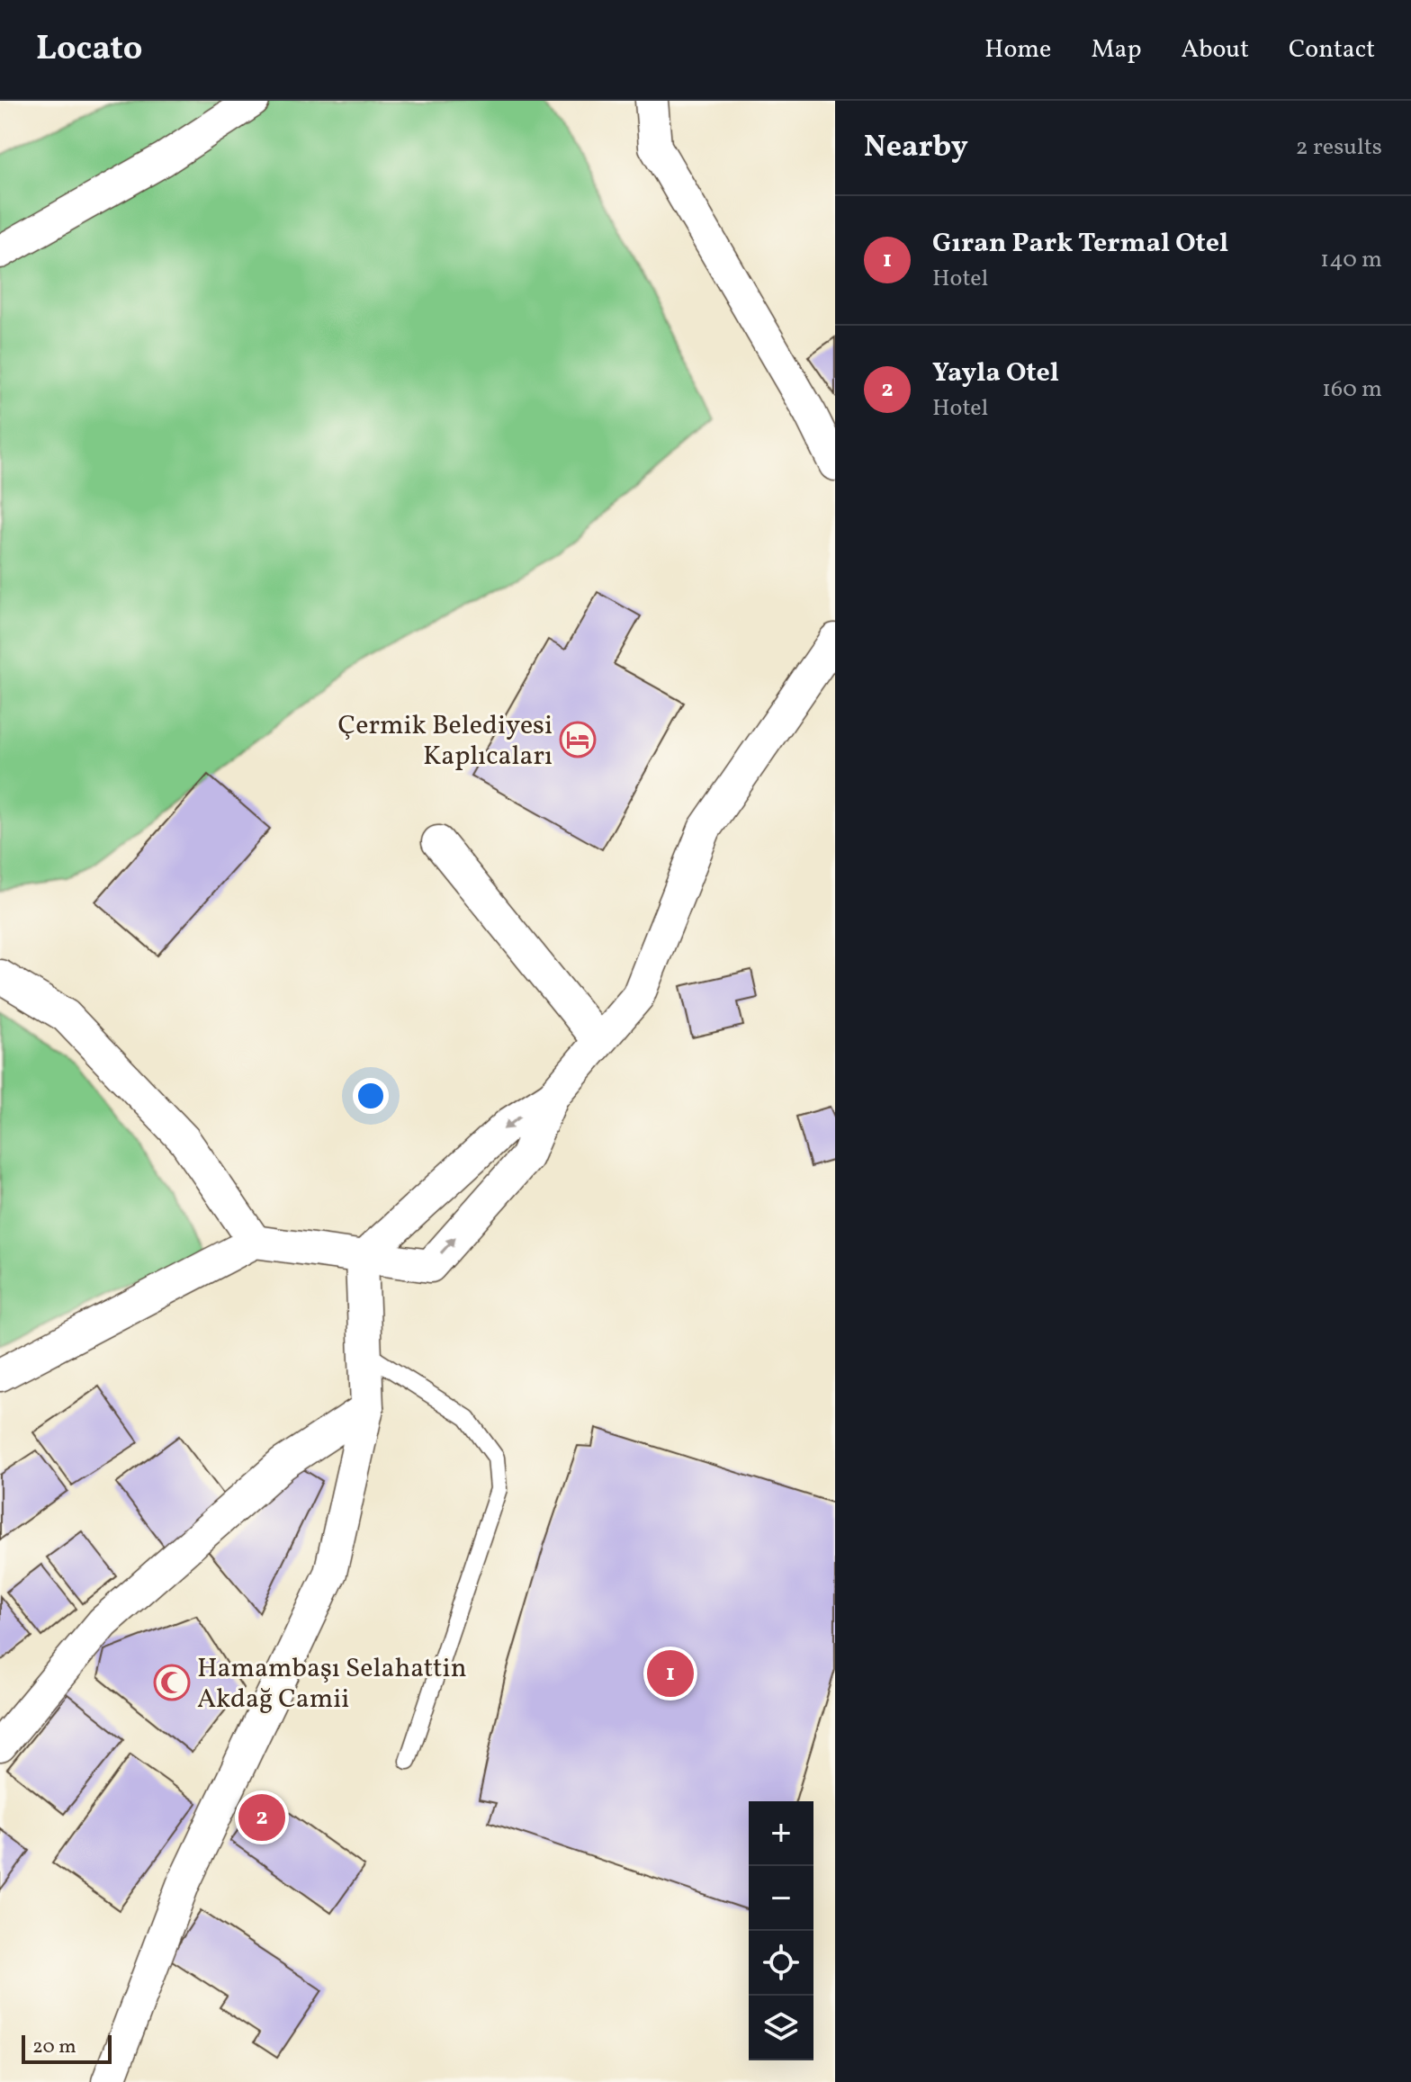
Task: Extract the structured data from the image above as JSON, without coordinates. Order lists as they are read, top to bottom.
{
  "places": {
    "hotel": ["Çermik Belediyesi Kaplıcaları"],
    "mosque": ["Hamambaşı Selahattin Akdağ Camii"]
  },
  "scale_bar": "20 m",
  "page": {
    "header": "Locato",
    "nav": [
      "Home",
      "Map",
      "About",
      "Contact"
    ],
    "heading": ["Nearby", "2 results"],
    "list": [
      {
        "mark": "1",
        "name": "Gıran Park Termal Otel",
        "note": "Hotel",
        "value": "140 m"
      },
      {
        "mark": "2",
        "name": "Yayla Otel",
        "note": "Hotel",
        "value": "160 m"
      }
    ],
    "pins": ["1", "2"],
    "map_buttons": ["+", "−"],
    "scale": "20 m"
  }
}
